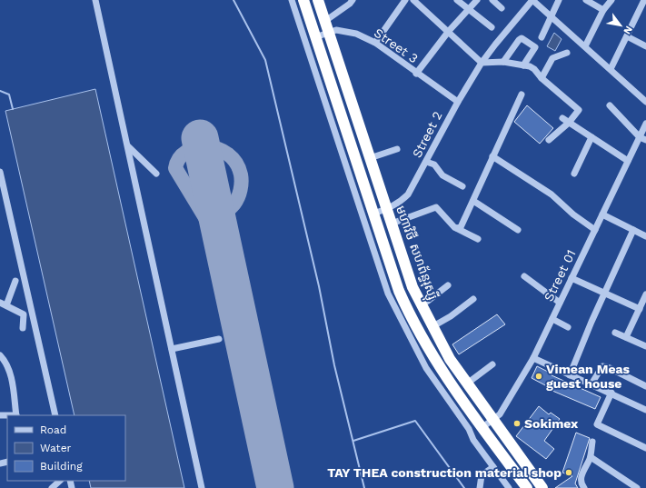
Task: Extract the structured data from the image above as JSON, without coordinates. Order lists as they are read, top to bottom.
{
  "streets": {
    "highway": ["មហាវិថី សហព័ន្ធរុស្ស៊ី"],
    "street": ["Street 3", "Street 2", "Street 01"]
  },
  "crossings": [
    ["Street 3", "Street 2"],
    ["Street 3", "មហាវិថី សហព័ន្ធរុស្ស៊ី"],
    ["Street 2", "មហាវិថី សហព័ន្ធរុស្ស៊ី"],
    ["មហាវិថី សហព័ន្ធរុស្ស៊ី", "Street 01"]
  ],
  "places": ["Vimean Meas guest house", "Sokimex", "TAY THEA construction material shop"],
  "legend": ["Road", "Water", "Building"],
  "north": "bottom right"
}
